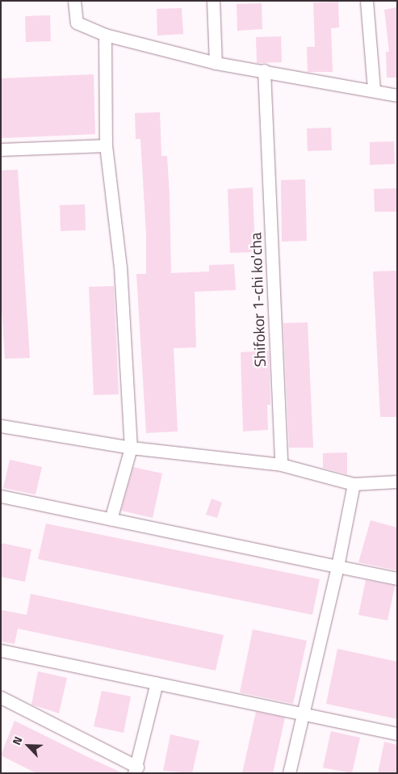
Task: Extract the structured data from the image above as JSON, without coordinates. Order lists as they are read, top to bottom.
{
  "streets": {
    "street": ["Shifokor 1-chi ko'cha"]
  },
  "north": "top left"
}
